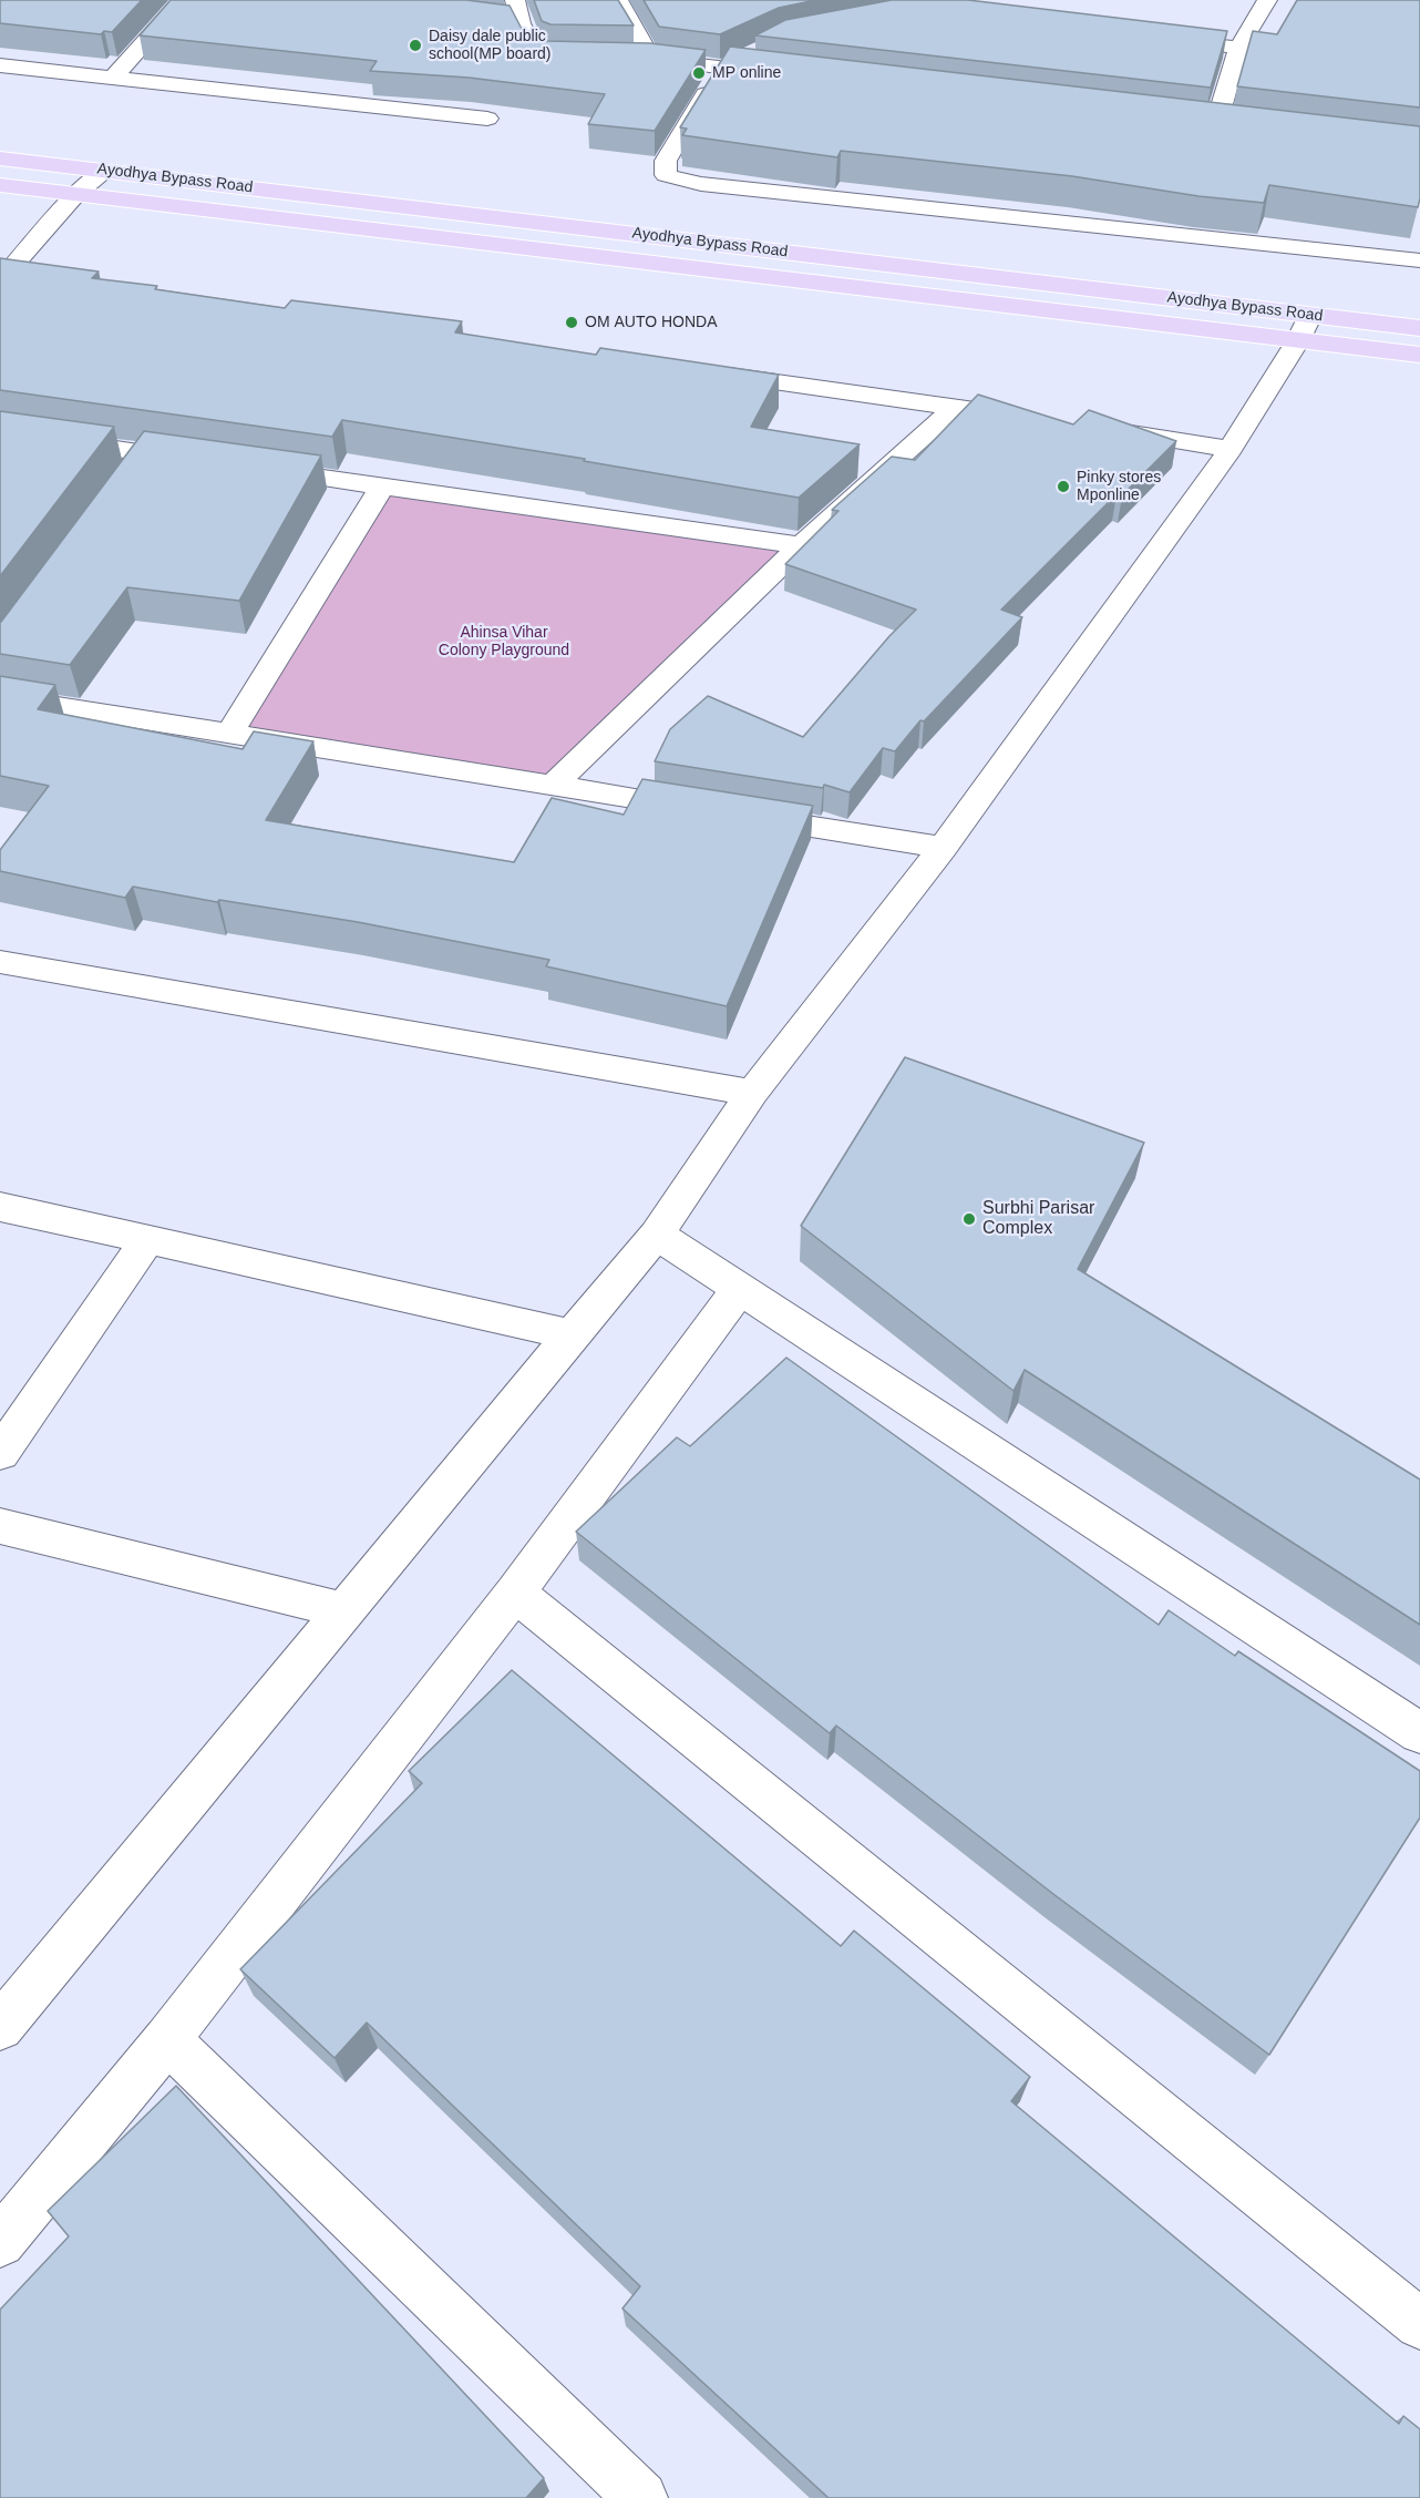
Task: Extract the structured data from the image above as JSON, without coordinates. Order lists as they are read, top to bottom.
{
  "streets": {
    "main road": ["Ayodhya Bypass Road"]
  },
  "parks": ["Ahinsa Vihar Colony Playground"],
  "places": [
    "Daisy dale public school(MP board)",
    "MP online",
    "OM AUTO HONDA",
    "Pinky stores Mponline",
    "Surbhi Parisar Complex"
  ]
}
